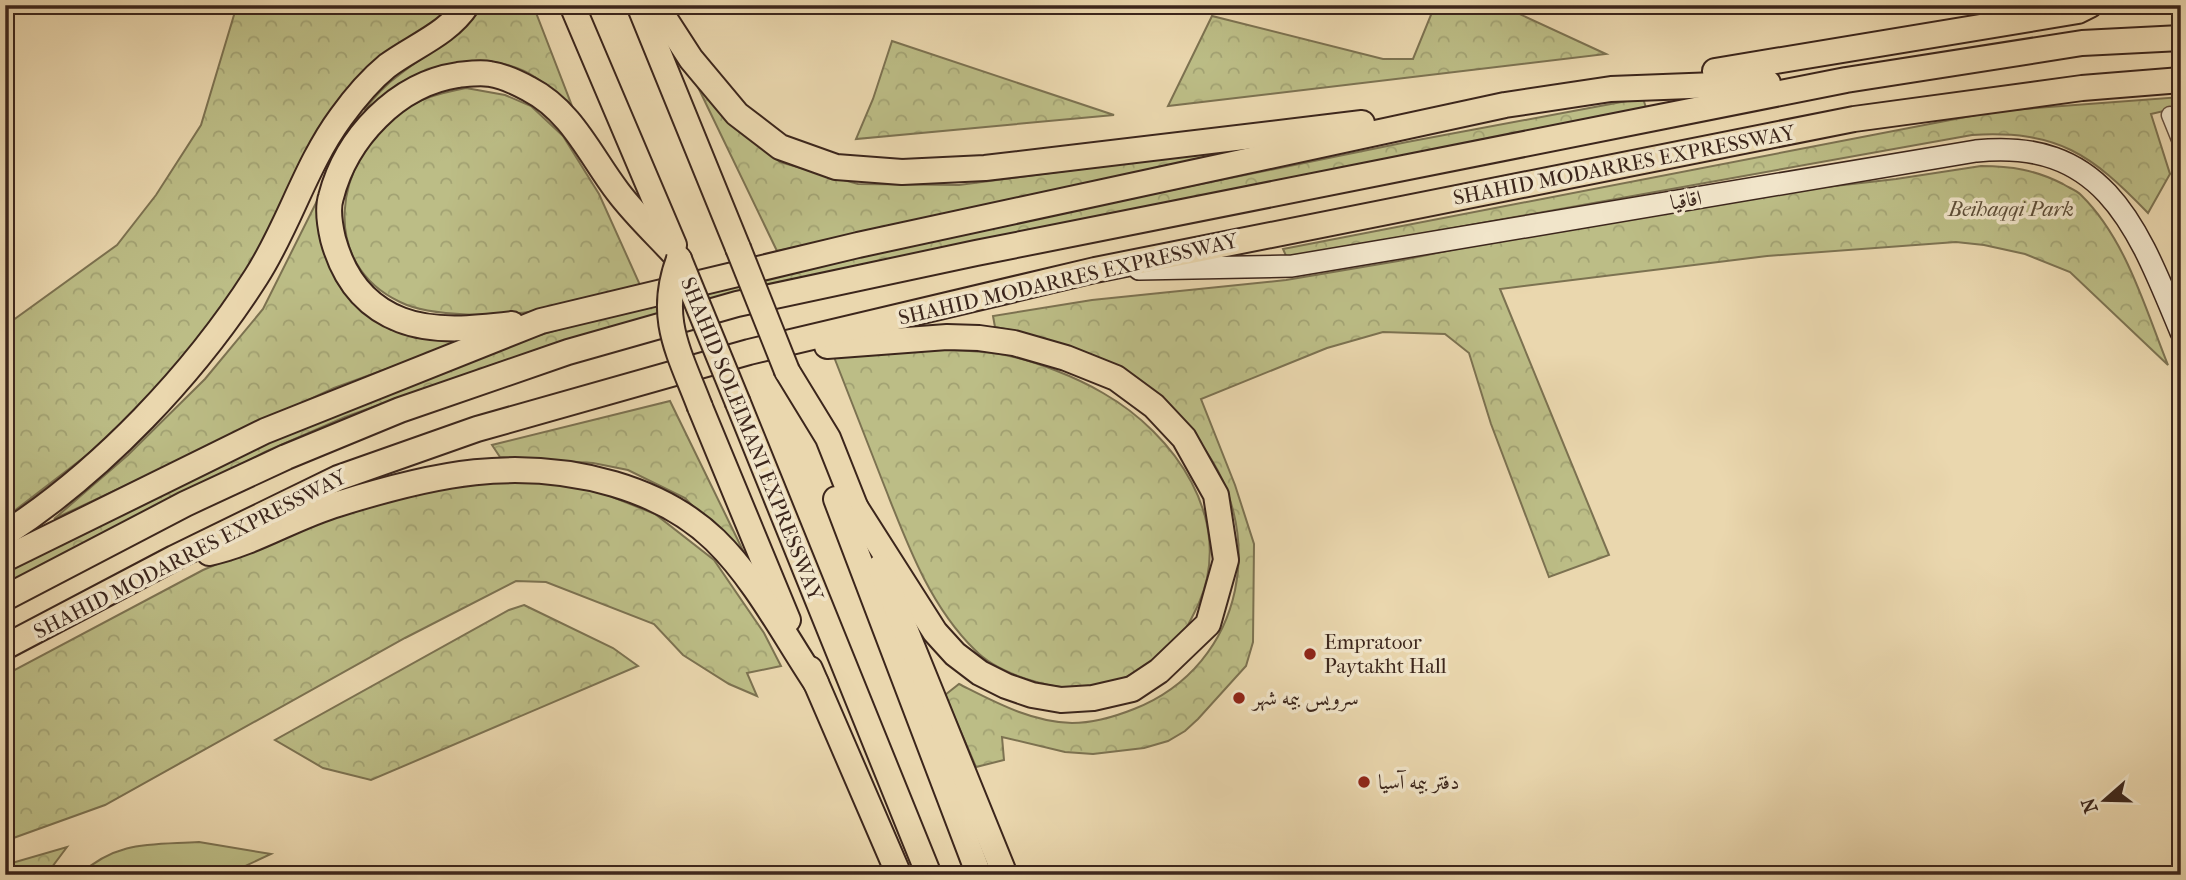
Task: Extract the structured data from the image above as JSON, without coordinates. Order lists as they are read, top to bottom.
{
  "streets": {
    "highway": ["SHAHID MODARRES EXPRESSWAY", "SHAHID SOLEIMANI EXPRESSWAY"],
    "main road": ["اقاقیا"]
  },
  "crossings": [
    ["SHAHID MODARRES EXPRESSWAY", "اقاقیا"]
  ],
  "parks": ["Beihaqqi Park"],
  "places": ["Empratoor Paytakht Hall", "سرویس بیمه شهر", "دفتر بیمه آسیا"],
  "north": "left"
}
